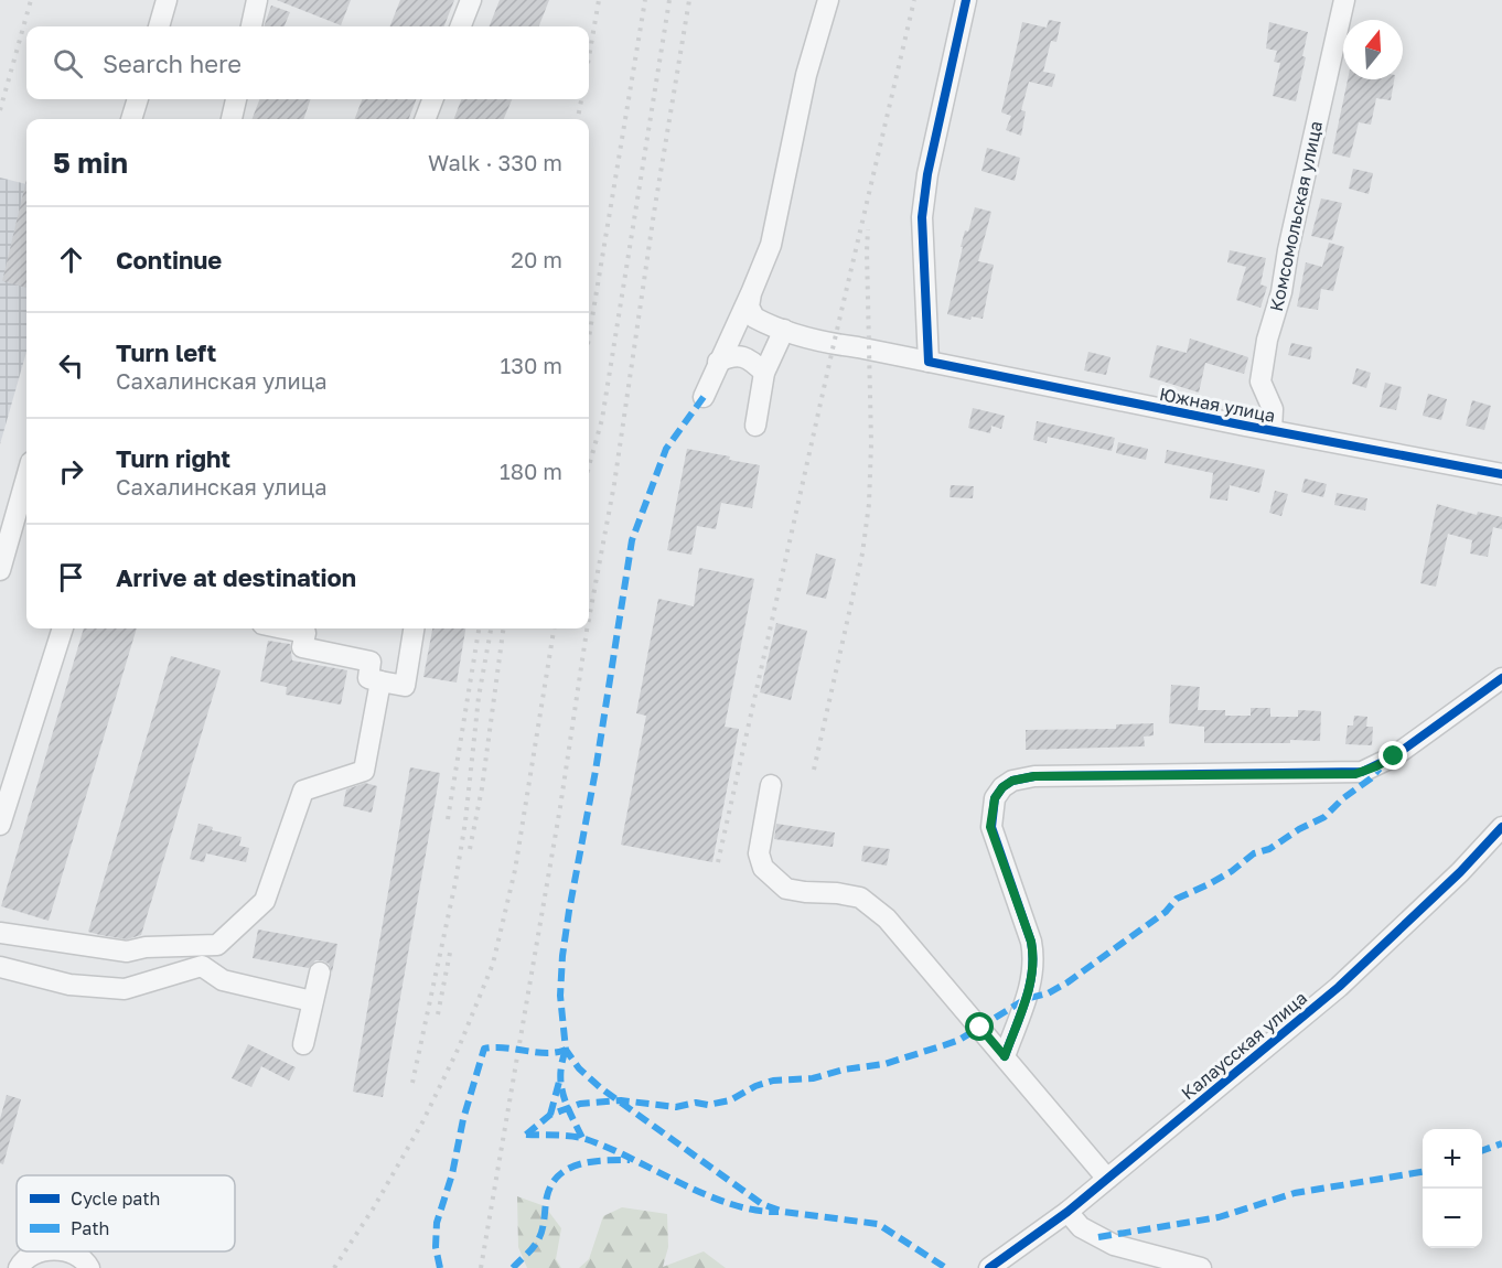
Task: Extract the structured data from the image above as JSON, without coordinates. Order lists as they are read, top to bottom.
{
  "streets": {
    "street": ["Комсомольская улица", "Южная улица", "Калаусская улица"]
  },
  "crossings": [
    ["Комсомольская улица", "Южная улица"]
  ],
  "legend": ["Cycle path", "Path"],
  "north": "top",
  "page": {
    "search": "Search here",
    "heading": ["5 min", "Walk · 330 m"],
    "list": [
      ["Continue", "20 m"],
      ["Turn left", "Сахалинская улица", "130 m"],
      ["Turn right", "Сахалинская улица", "180 m"],
      "Arrive at destination"
    ],
    "map_buttons": ["+", "−"]
  }
}
